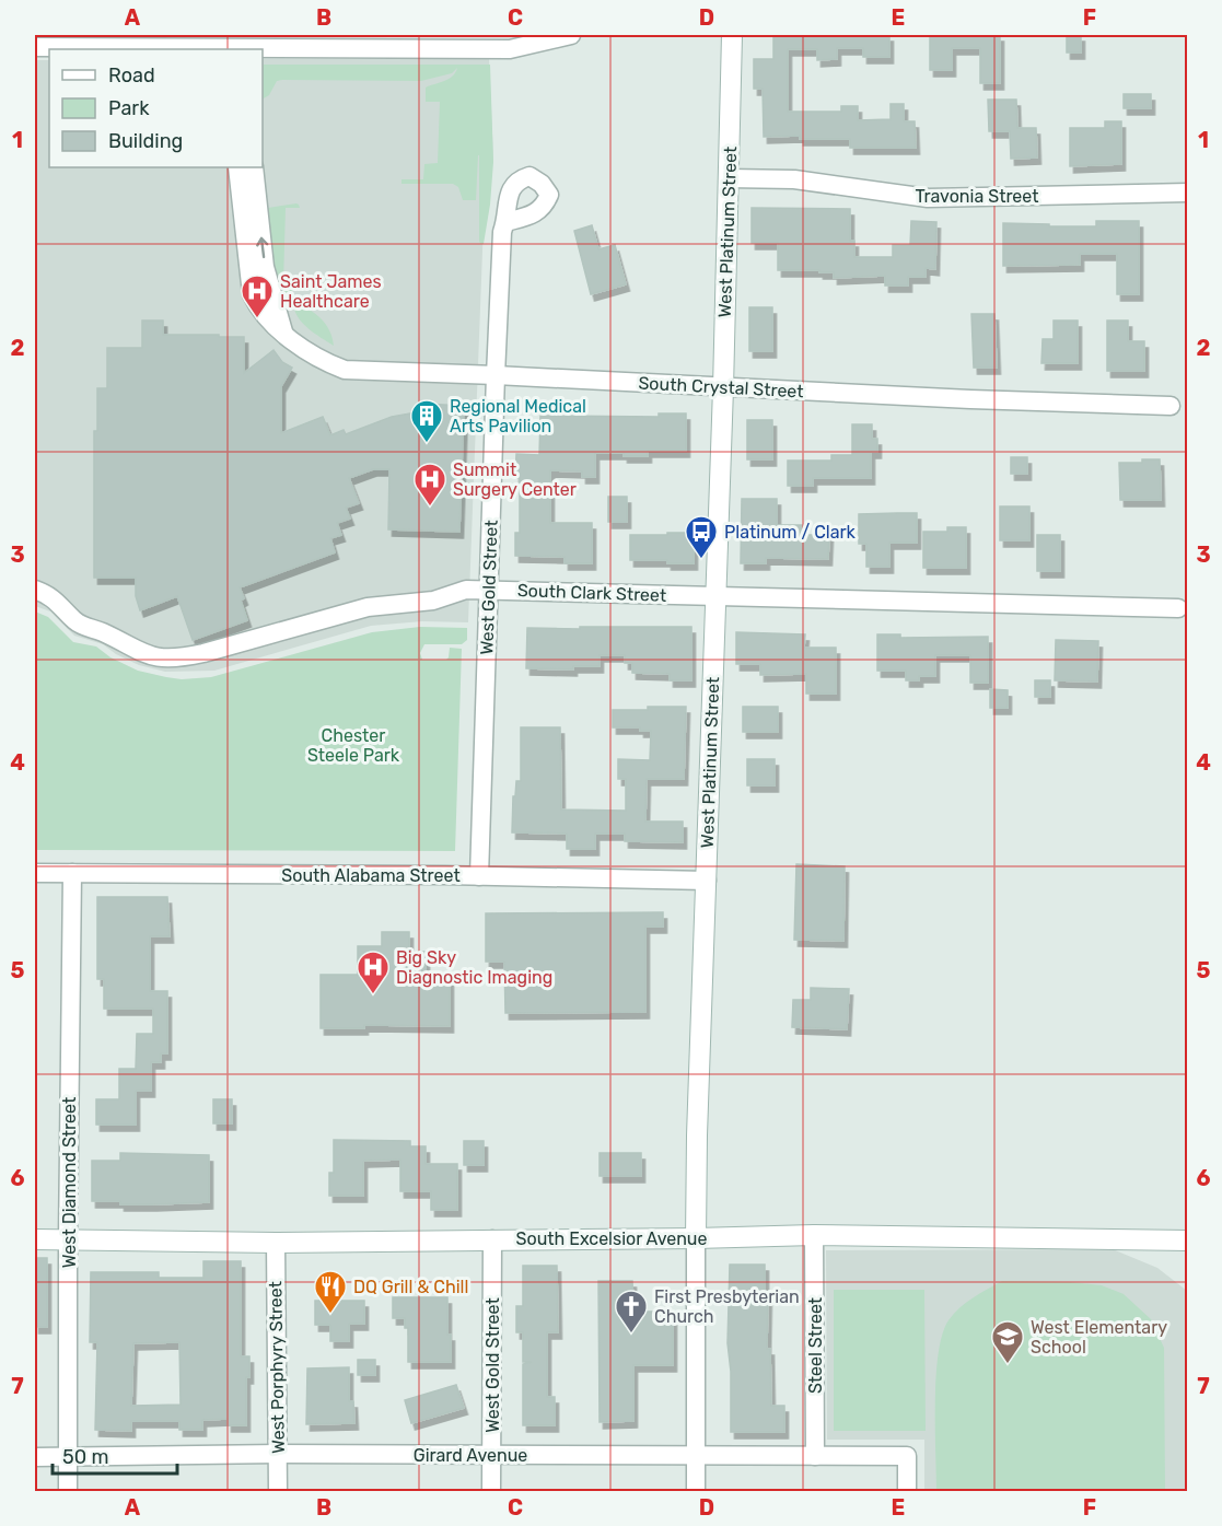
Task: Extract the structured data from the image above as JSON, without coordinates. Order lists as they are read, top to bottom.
{
  "streets": {
    "street": [
      "Travonia Street",
      "West Platinum Street",
      "South Crystal Street",
      "West Gold Street",
      "South Clark Street",
      "South Alabama Street",
      "West Diamond Street",
      "South Excelsior Avenue",
      "Steel Street",
      "West Porphyry Street",
      "Girard Avenue"
    ]
  },
  "crossings": [
    ["Travonia Street", "West Platinum Street"],
    ["West Platinum Street", "South Crystal Street"],
    ["West Platinum Street", "South Clark Street"],
    ["West Platinum Street", "South Alabama Street"],
    ["West Platinum Street", "South Excelsior Avenue"],
    ["West Platinum Street", "Girard Avenue"],
    ["South Crystal Street", "West Gold Street"],
    ["West Gold Street", "South Clark Street"],
    ["West Gold Street", "South Alabama Street"],
    ["West Gold Street", "South Excelsior Avenue"],
    ["West Gold Street", "Girard Avenue"],
    ["South Alabama Street", "West Diamond Street"],
    ["West Diamond Street", "South Excelsior Avenue"],
    ["West Diamond Street", "Girard Avenue"],
    ["South Excelsior Avenue", "Steel Street"],
    ["South Excelsior Avenue", "West Porphyry Street"],
    ["Steel Street", "Girard Avenue"],
    ["West Porphyry Street", "Girard Avenue"]
  ],
  "parks": ["Chester Steele Park"],
  "places": {
    "hospital": ["Saint James Healthcare", "Summit Surgery Center", "Big Sky Diagnostic Imaging"],
    "building": ["Regional Medical Arts Pavilion"],
    "bus stop": ["Platinum / Clark"],
    "restaurant": ["DQ Grill & Chill"],
    "church": ["First Presbyterian Church"],
    "school or university": ["West Elementary School"]
  },
  "legend": ["Road", "Park", "Building"],
  "scale_bar": "50 m",
  "grid": {
    "columns": [
      "A",
      "B",
      "C",
      "D",
      "E",
      "F"
    ],
    "rows": [
      "1",
      "2",
      "3",
      "4",
      "5",
      "6",
      "7"
    ]
  }
}
